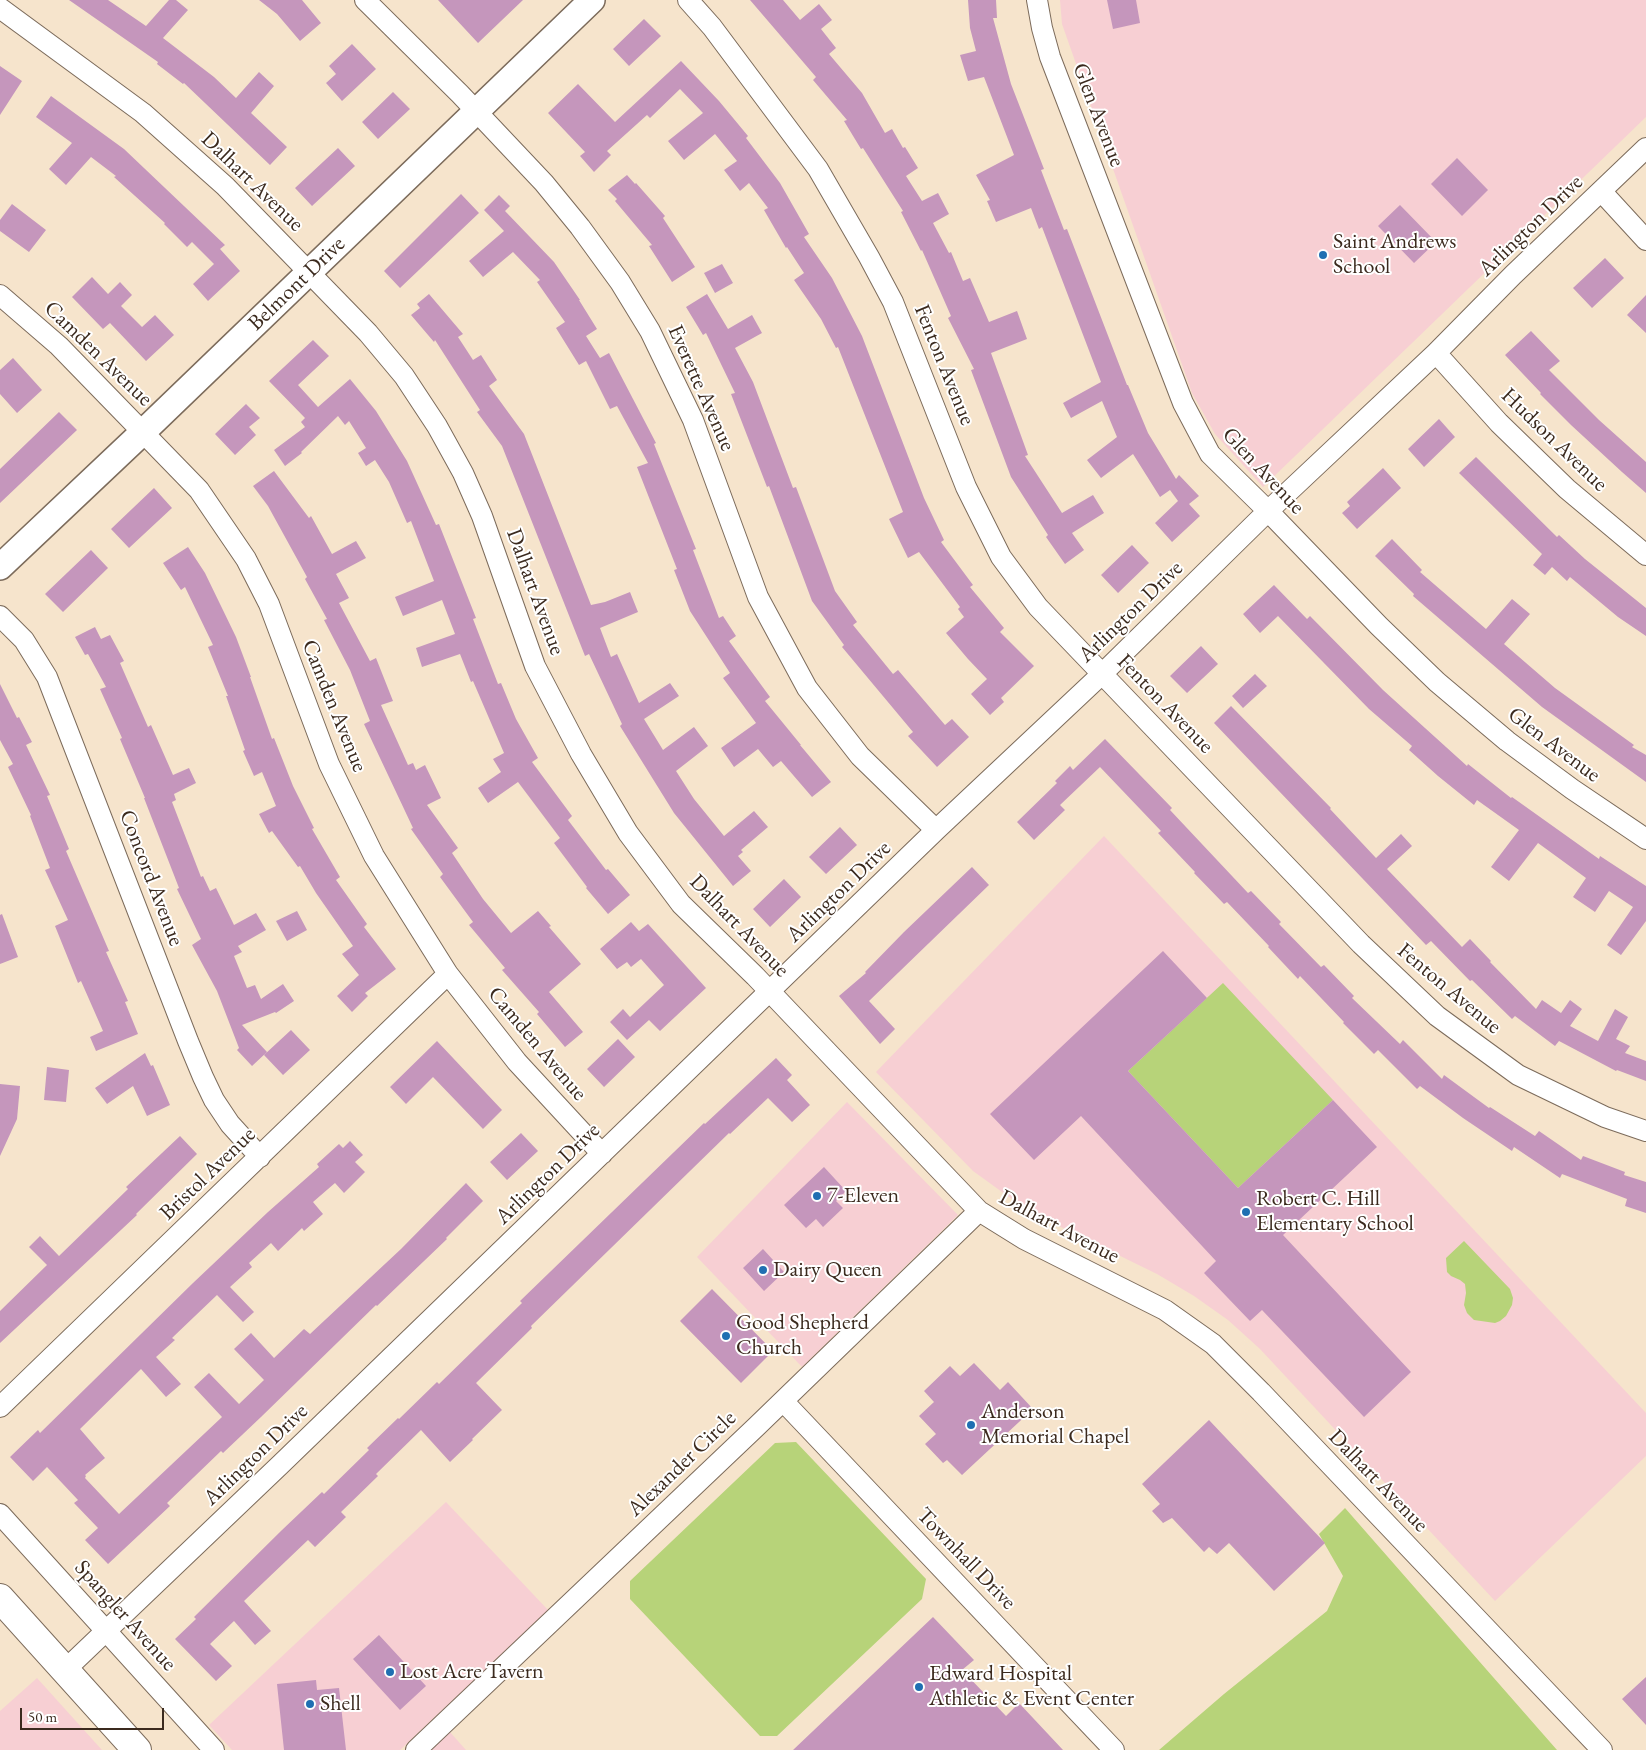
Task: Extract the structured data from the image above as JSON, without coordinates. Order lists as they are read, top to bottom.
{
  "streets": {
    "street": [
      "Glen Avenue",
      "Dalhart Avenue",
      "Arlington Drive",
      "Belmont Drive",
      "Camden Avenue",
      "Fenton Avenue",
      "Everette Avenue",
      "Hudson Avenue",
      "Concord Avenue",
      "Bristol Avenue",
      "Alexander Circle",
      "Townhall Drive",
      "Spangler Avenue"
    ]
  },
  "crossings": [
    ["Glen Avenue", "Arlington Drive"],
    ["Dalhart Avenue", "Arlington Drive"],
    ["Dalhart Avenue", "Belmont Drive"],
    ["Dalhart Avenue", "Alexander Circle"],
    ["Arlington Drive", "Camden Avenue"],
    ["Arlington Drive", "Fenton Avenue"],
    ["Arlington Drive", "Everette Avenue"],
    ["Arlington Drive", "Hudson Avenue"],
    ["Arlington Drive", "Spangler Avenue"],
    ["Belmont Drive", "Camden Avenue"],
    ["Belmont Drive", "Everette Avenue"],
    ["Camden Avenue", "Bristol Avenue"],
    ["Concord Avenue", "Bristol Avenue"],
    ["Alexander Circle", "Townhall Drive"]
  ],
  "places": [
    "Saint Andrews School",
    "7-Eleven",
    "Robert C. Hill Elementary School",
    "Dairy Queen",
    "Good Shepherd Church",
    "Anderson Memorial Chapel",
    "Lost Acre Tavern",
    "Edward Hospital Athletic & Event Center",
    "Shell"
  ],
  "scale_bar": "50 m"
}
